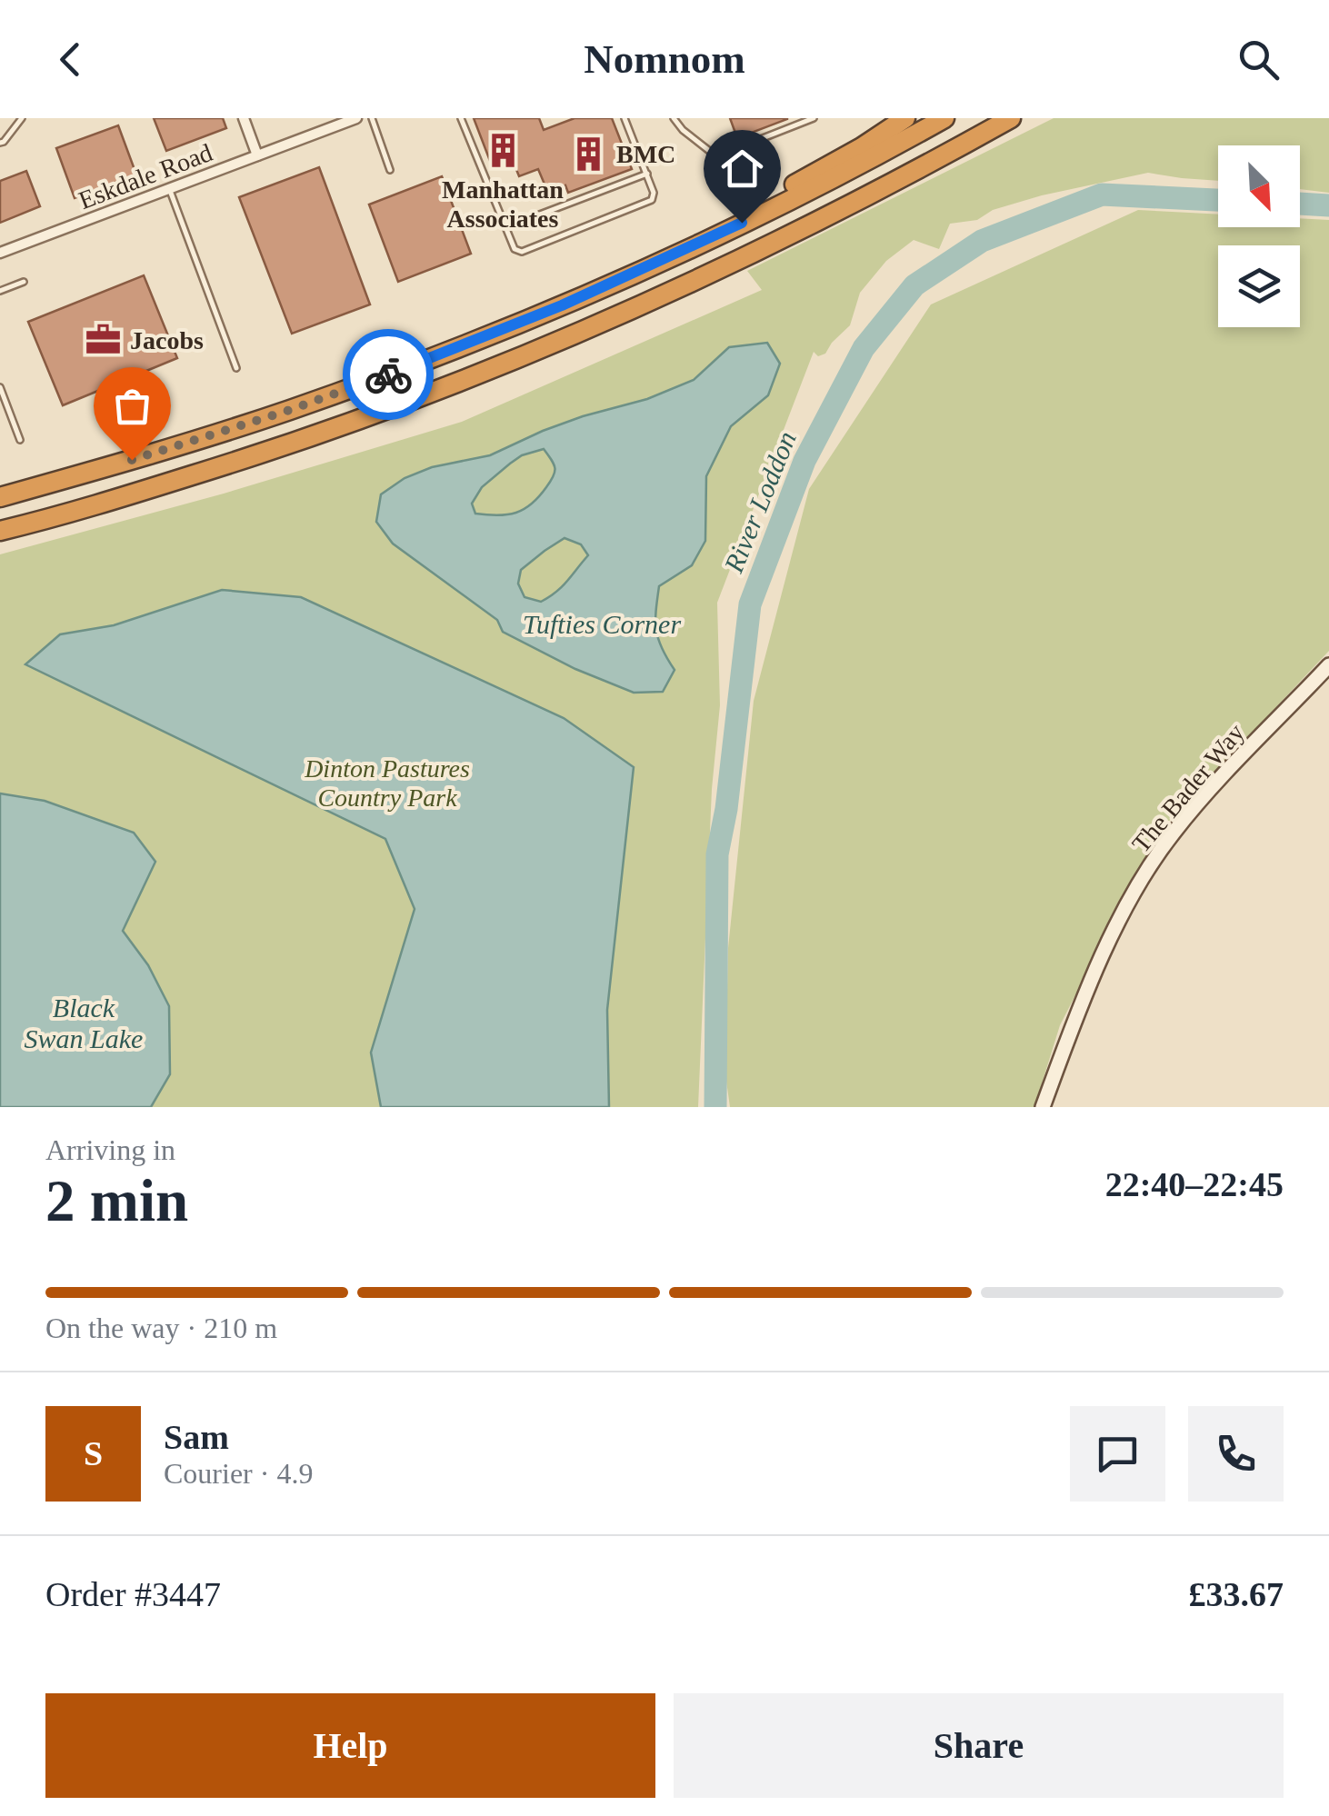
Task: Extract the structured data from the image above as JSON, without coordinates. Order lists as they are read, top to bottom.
{
  "streets": {
    "street": ["Eskdale Road", "The Bader Way"]
  },
  "water": ["River Loddon", "Tufties Corner", "Black Swan Lake"],
  "parks": ["Dinton Pastures Country Park"],
  "places": {
    "building": ["Manhattan Associates", "BMC"],
    "office": ["Jacobs"]
  },
  "north": "bottom right",
  "page": {
    "header": "Nomnom",
    "heading": ["2 min", "Arriving in", "22:40–22:45"],
    "panel": [
      "Sam",
      "Courier · 4.9",
      "Order #3447",
      "£33.67"
    ],
    "bar": "On the way · 210 m",
    "round": "S",
    "buttons": ["Help", "Share"]
  }
}
